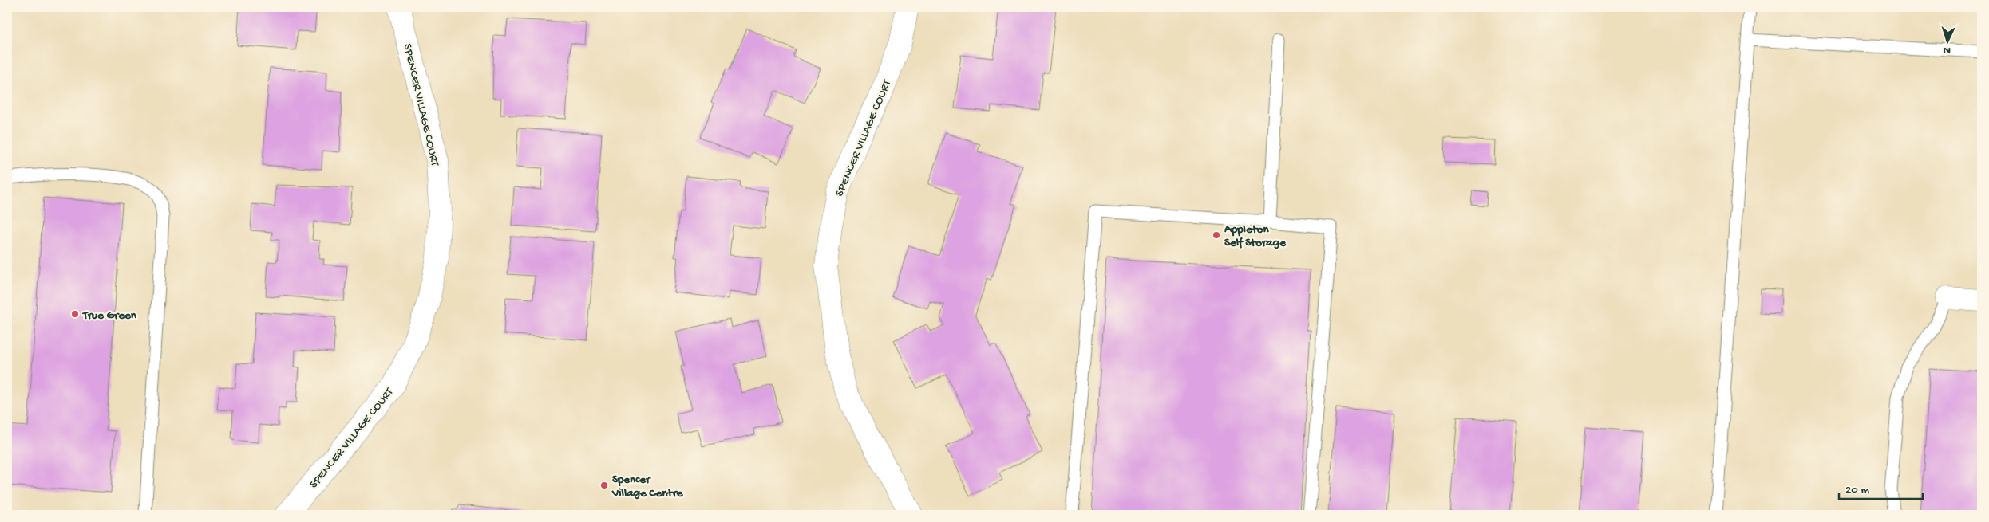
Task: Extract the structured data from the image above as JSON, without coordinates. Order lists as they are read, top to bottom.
{
  "streets": {
    "street": ["SPENCER VILLAGE COURT"]
  },
  "places": ["Appleton Self Storage", "True Green", "Spencer Village Centre"],
  "scale_bar": "20 m",
  "north": "bottom"
}
